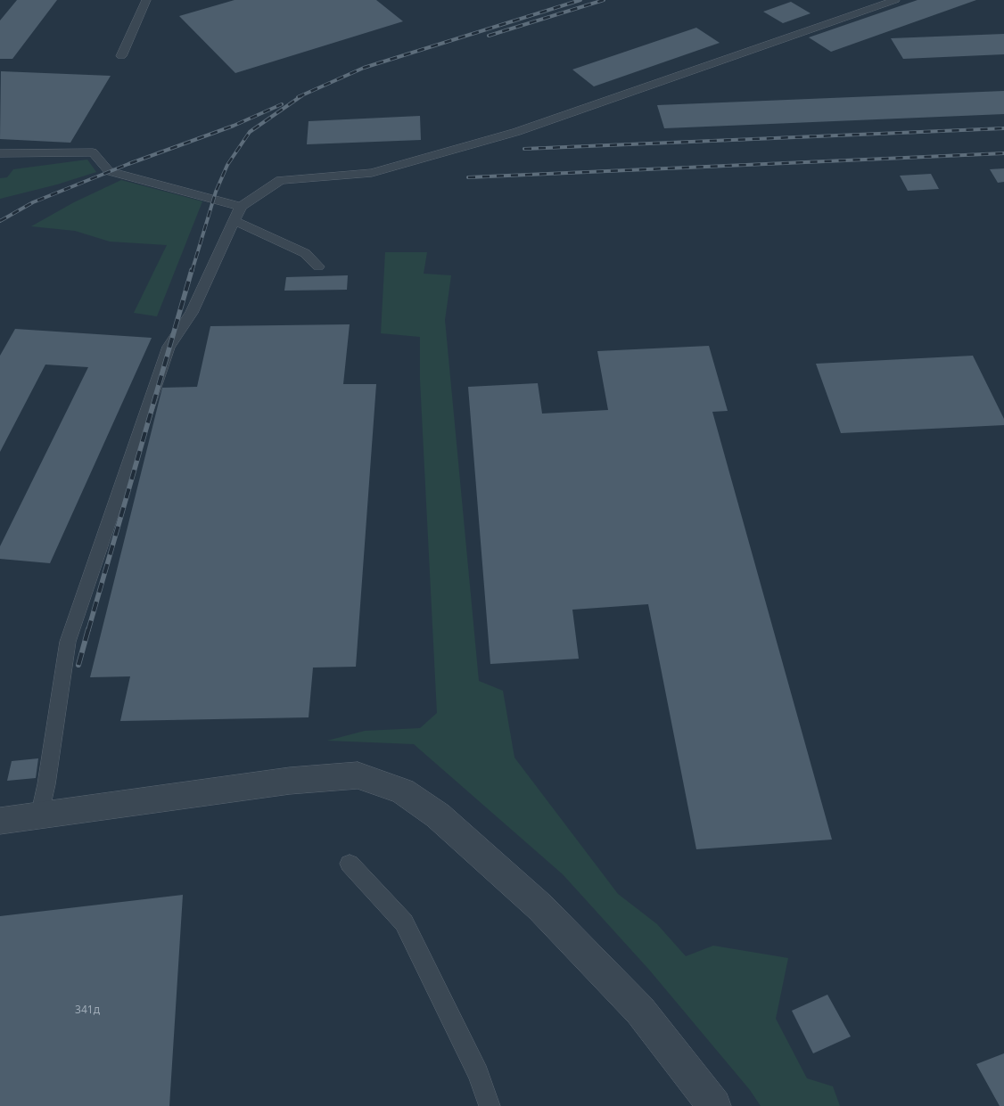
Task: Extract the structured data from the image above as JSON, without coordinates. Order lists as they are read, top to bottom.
{
  "house_numbers": ["341д"]
}
